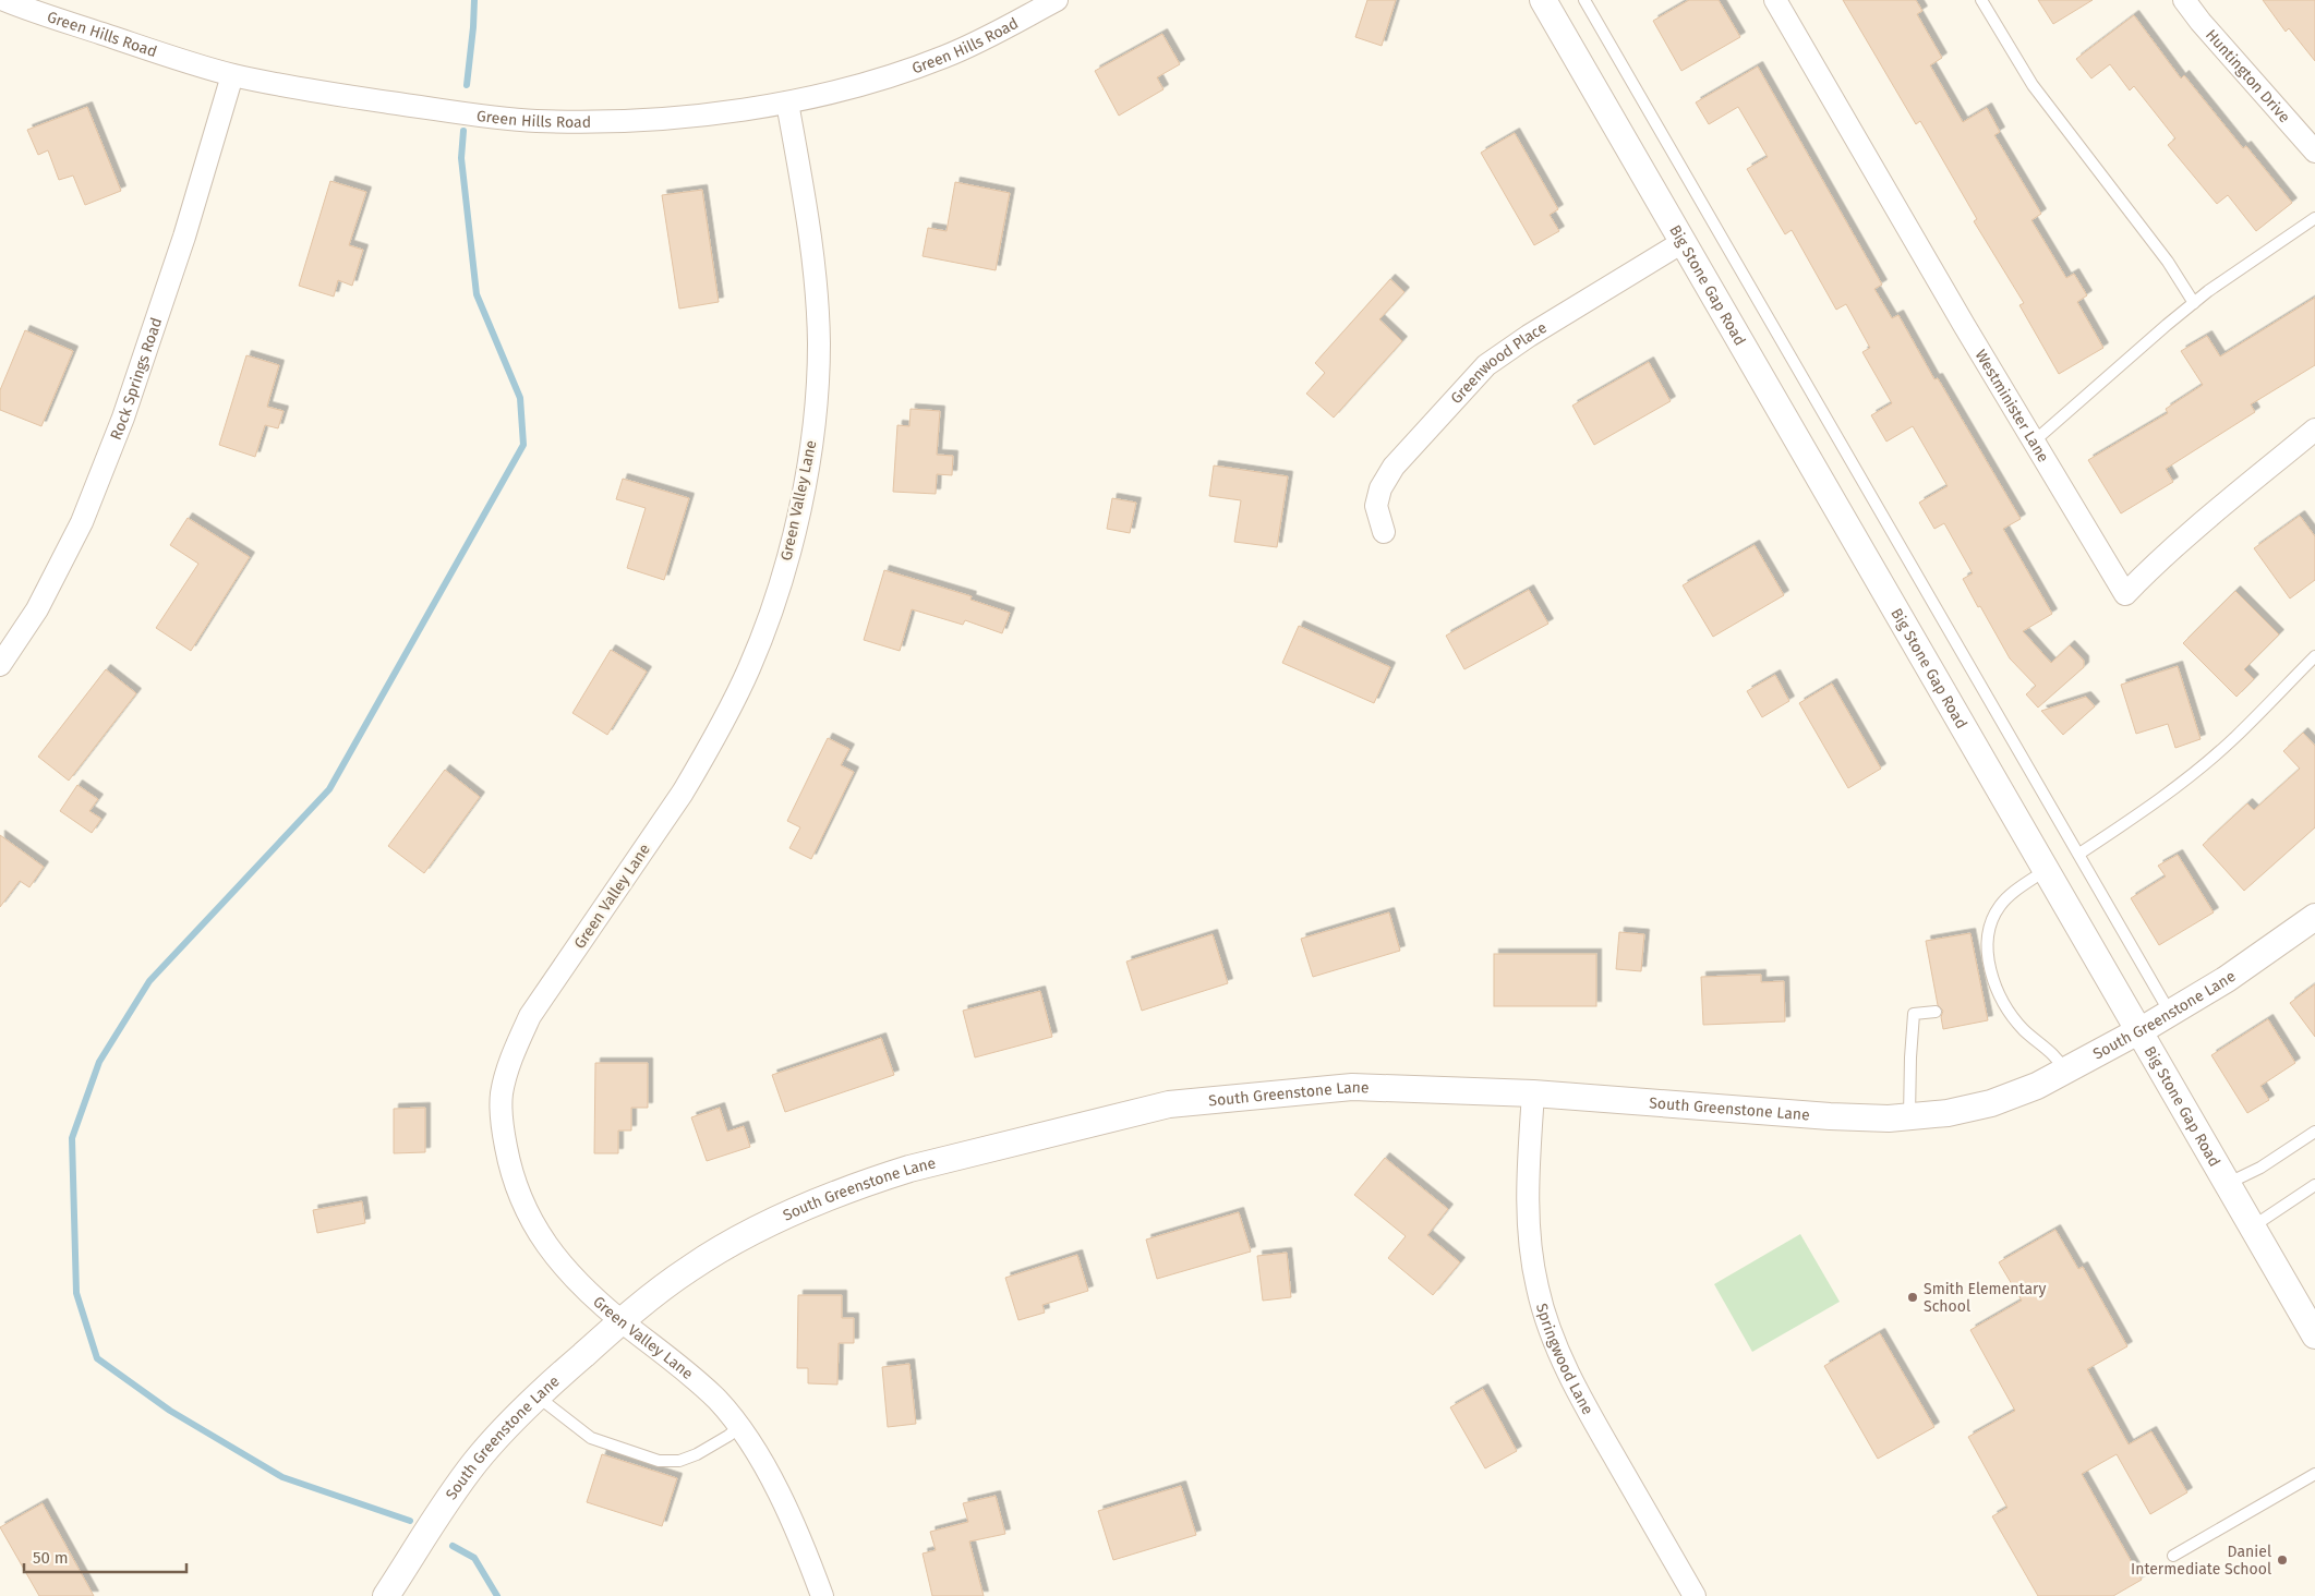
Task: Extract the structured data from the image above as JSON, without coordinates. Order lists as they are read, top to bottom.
{
  "streets": {
    "street": [
      "Green Hills Road",
      "Huntington Drive",
      "Big Stone Gap Road",
      "Greenwood Place",
      "Rock Springs Road",
      "Westminister Lane",
      "Green Valley Lane",
      "South Greenstone Lane",
      "Springwood Lane"
    ]
  },
  "crossings": [
    ["Green Hills Road", "Rock Springs Road"],
    ["Green Hills Road", "Green Valley Lane"],
    ["Big Stone Gap Road", "Greenwood Place"],
    ["Big Stone Gap Road", "South Greenstone Lane"],
    ["Green Valley Lane", "South Greenstone Lane"],
    ["South Greenstone Lane", "Springwood Lane"]
  ],
  "places": ["Smith Elementary School", "Daniel Intermediate School"],
  "scale_bar": "50 m"
}
